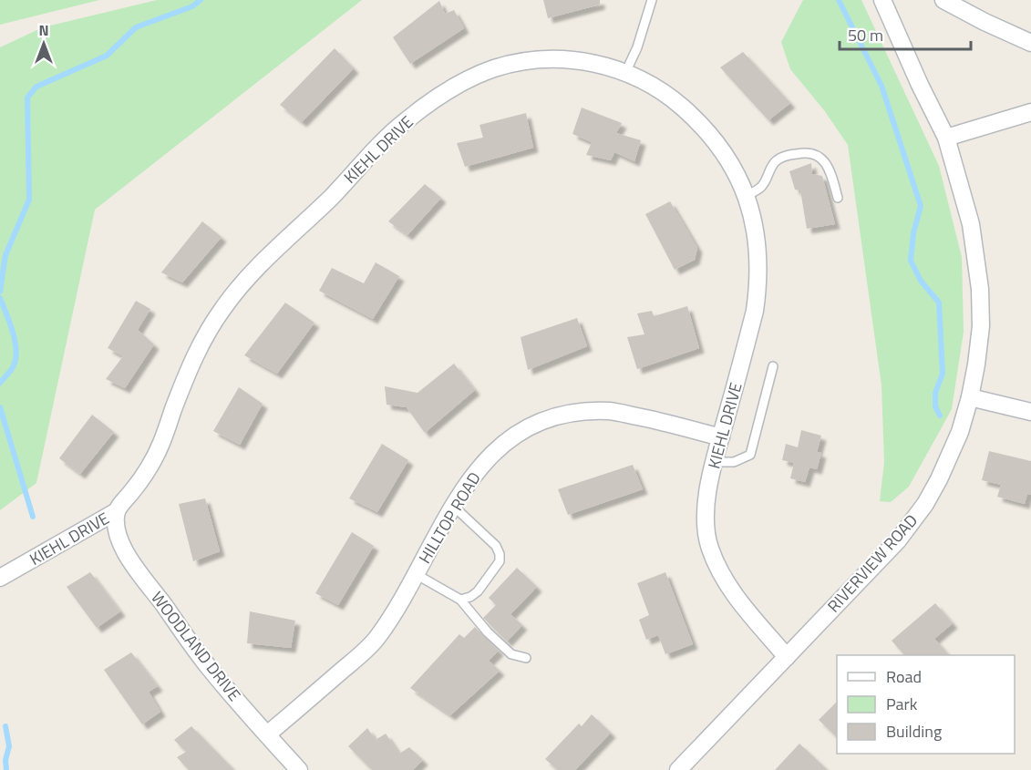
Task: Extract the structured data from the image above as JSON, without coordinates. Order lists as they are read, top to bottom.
{
  "streets": {
    "street": [
      "KIEHL DRIVE",
      "HILLTOP ROAD",
      "RIVERVIEW ROAD",
      "WOODLAND DRIVE"
    ]
  },
  "crossings": [
    ["KIEHL DRIVE", "HILLTOP ROAD"],
    ["KIEHL DRIVE", "RIVERVIEW ROAD"],
    ["KIEHL DRIVE", "WOODLAND DRIVE"],
    ["HILLTOP ROAD", "WOODLAND DRIVE"]
  ],
  "legend": ["Road", "Park", "Building"],
  "scale_bar": "50 m",
  "north": "top"
}
